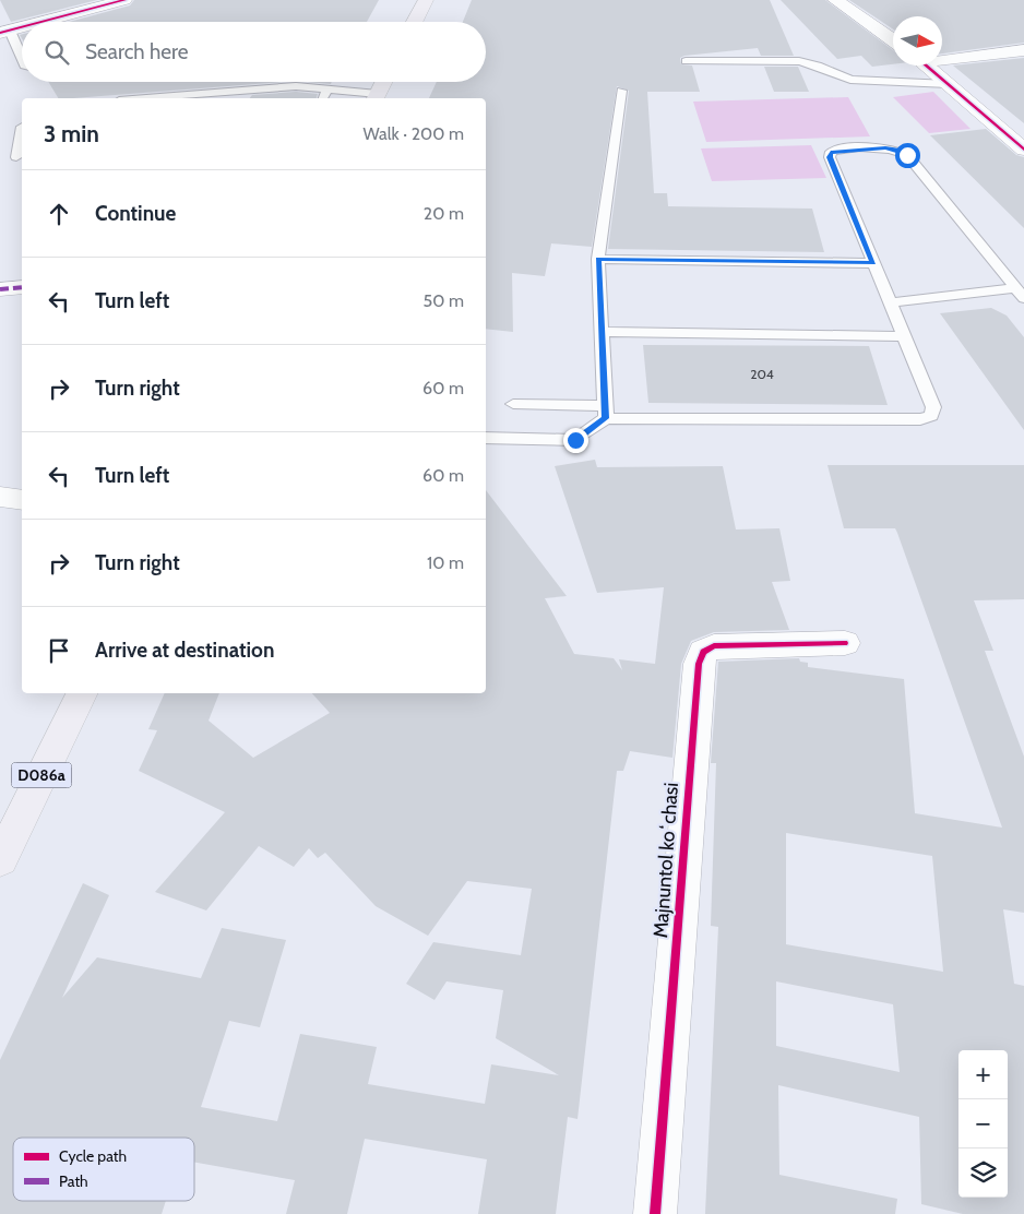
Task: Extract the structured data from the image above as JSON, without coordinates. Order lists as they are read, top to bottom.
{
  "streets": {
    "main road": ["D086a"],
    "street": ["Majnuntol koʻchasi"]
  },
  "house_numbers": ["204"],
  "legend": ["Cycle path", "Path"],
  "north": "right",
  "page": {
    "search": "Search here",
    "heading": ["3 min", "Walk · 200 m"],
    "list": [
      ["Continue", "20 m"],
      ["Turn left", "50 m"],
      ["Turn right", "60 m"],
      ["Turn left", "60 m"],
      ["Turn right", "10 m"],
      "Arrive at destination"
    ],
    "map_buttons": ["+", "−"]
  }
}
